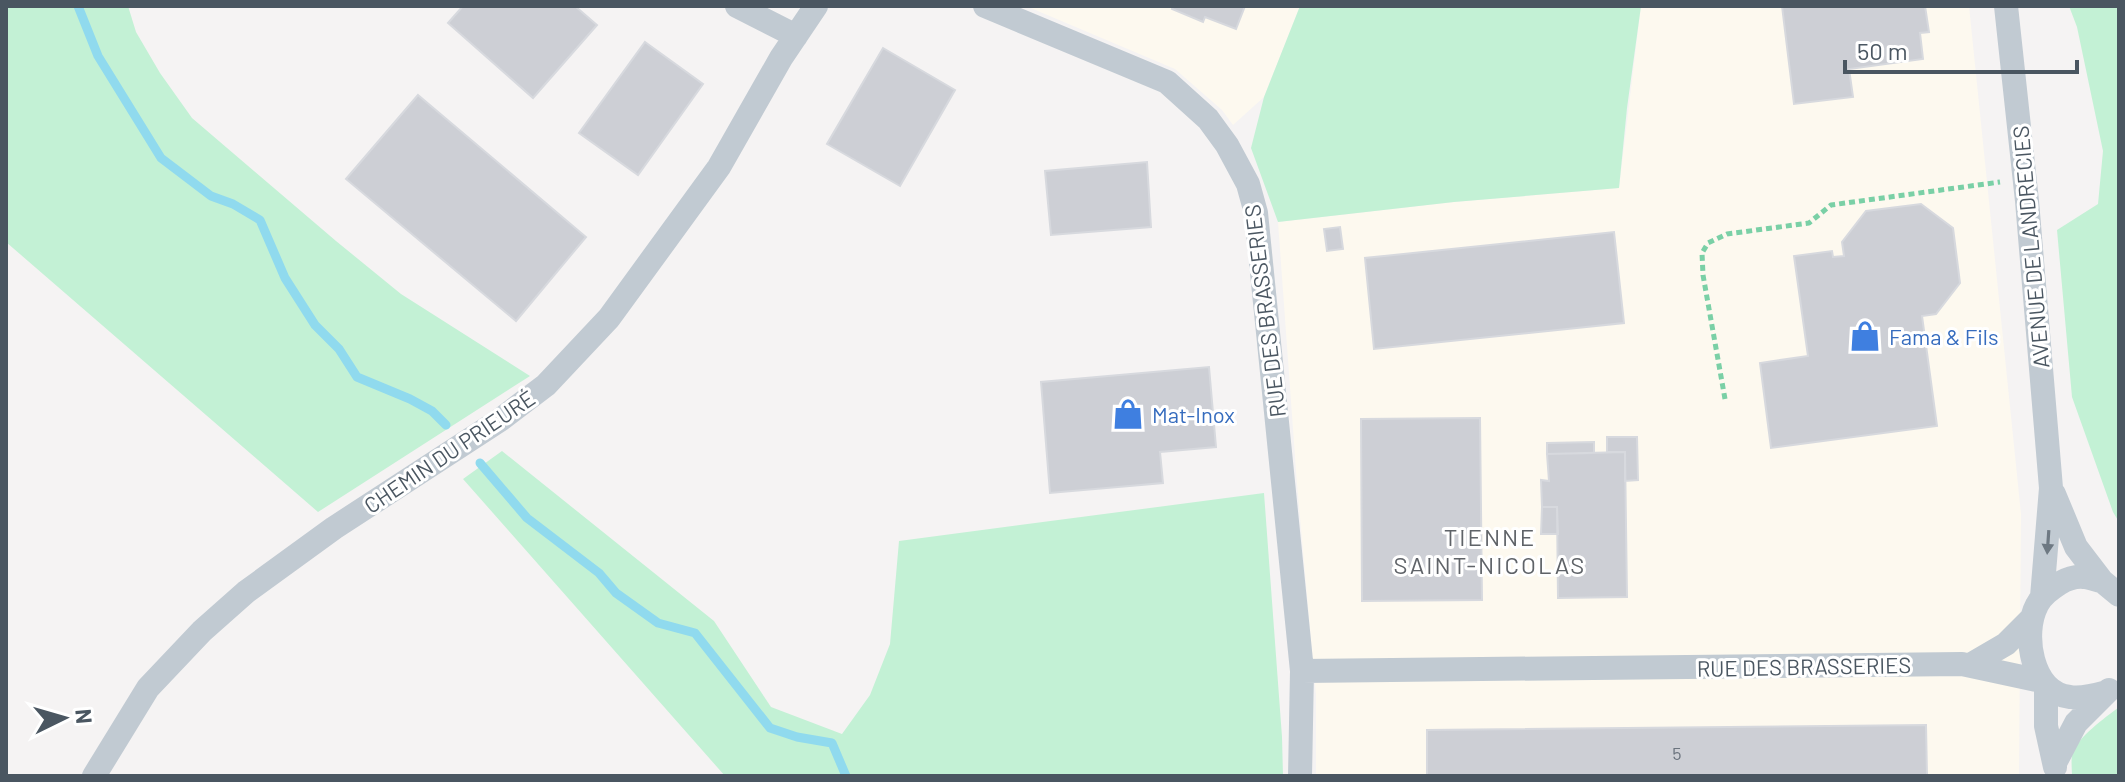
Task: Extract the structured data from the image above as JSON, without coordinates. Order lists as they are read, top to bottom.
{
  "streets": {
    "street": ["AVENUE DE LANDRECIES", "RUE DES BRASSERIES", "CHEMIN DU PRIEURÉ"]
  },
  "crossings": [
    ["AVENUE DE LANDRECIES", "RUE DES BRASSERIES"]
  ],
  "districts": ["TIENNE SAINT-NICOLAS"],
  "places": {
    "shop": ["Fama & Fils", "Mat-Inox"]
  },
  "house_numbers": ["5"],
  "scale_bar": "50 m",
  "north": "right"
}
